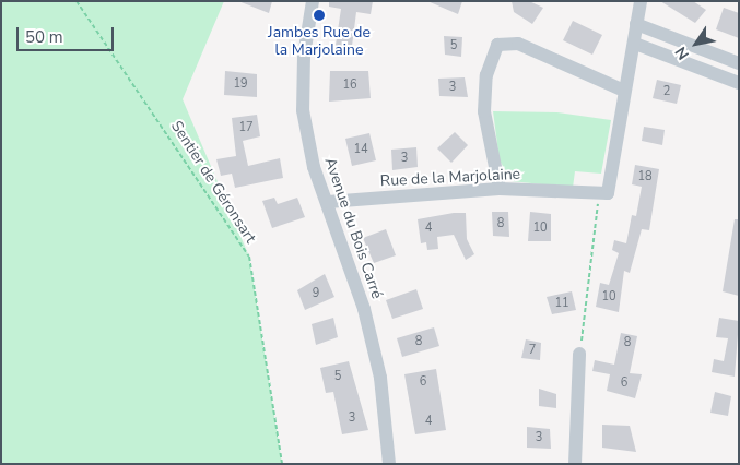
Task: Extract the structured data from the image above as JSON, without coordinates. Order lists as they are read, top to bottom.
{
  "streets": {
    "street": ["Rue de la Marjolaine", "Avenue du Bois Carré"],
    "path": ["Sentier de Géronsart"]
  },
  "crossings": [
    ["Rue de la Marjolaine", "Avenue du Bois Carré"]
  ],
  "places": ["Jambes Rue de la Marjolaine"],
  "house_numbers": [
    "5",
    "19",
    "16",
    "3",
    "2",
    "17",
    "14",
    "3",
    "18",
    "8",
    "4",
    "10",
    "9",
    "10",
    "11",
    "8",
    "8",
    "7",
    "5",
    "6",
    "6",
    "3",
    "4",
    "3"
  ],
  "scale_bar": "50 m",
  "north": "bottom left"
}
